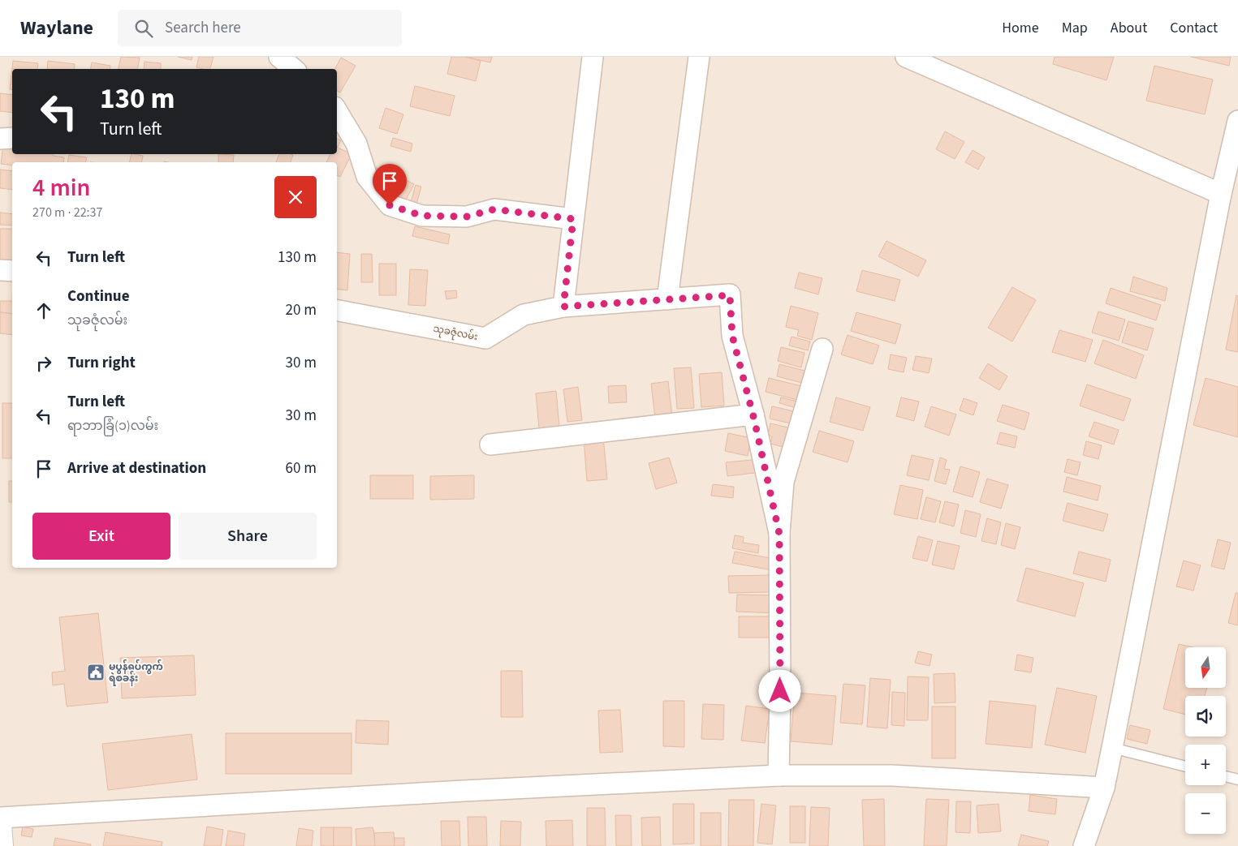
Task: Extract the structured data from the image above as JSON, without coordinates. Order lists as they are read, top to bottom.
{
  "streets": {
    "street": ["သုခဇုံလမ်း"]
  },
  "places": {
    "public building": ["မုပွန်ရပ်ကွက် ရဲစခန်း"]
  },
  "north": "bottom",
  "page": {
    "header": "Waylane",
    "search": "Search here",
    "nav": [
      "Home",
      "Map",
      "About",
      "Contact"
    ],
    "turn": ["130 m", "Turn left"],
    "heading": ["4 min", "270 m · 22:37"],
    "list": [
      {
        "name": "Turn left",
        "value": "130 m"
      },
      {
        "name": "Continue",
        "note": "သုခဇုံလမ်း",
        "value": "20 m"
      },
      {
        "name": "Turn right",
        "value": "30 m"
      },
      {
        "name": "Turn left",
        "note": "ရာဘာခြံ(၁)လမ်း",
        "value": "30 m"
      },
      {
        "name": "Arrive at destination",
        "value": "60 m"
      }
    ],
    "buttons": ["Exit", "Share"],
    "map_buttons": ["+", "−"]
  }
}
